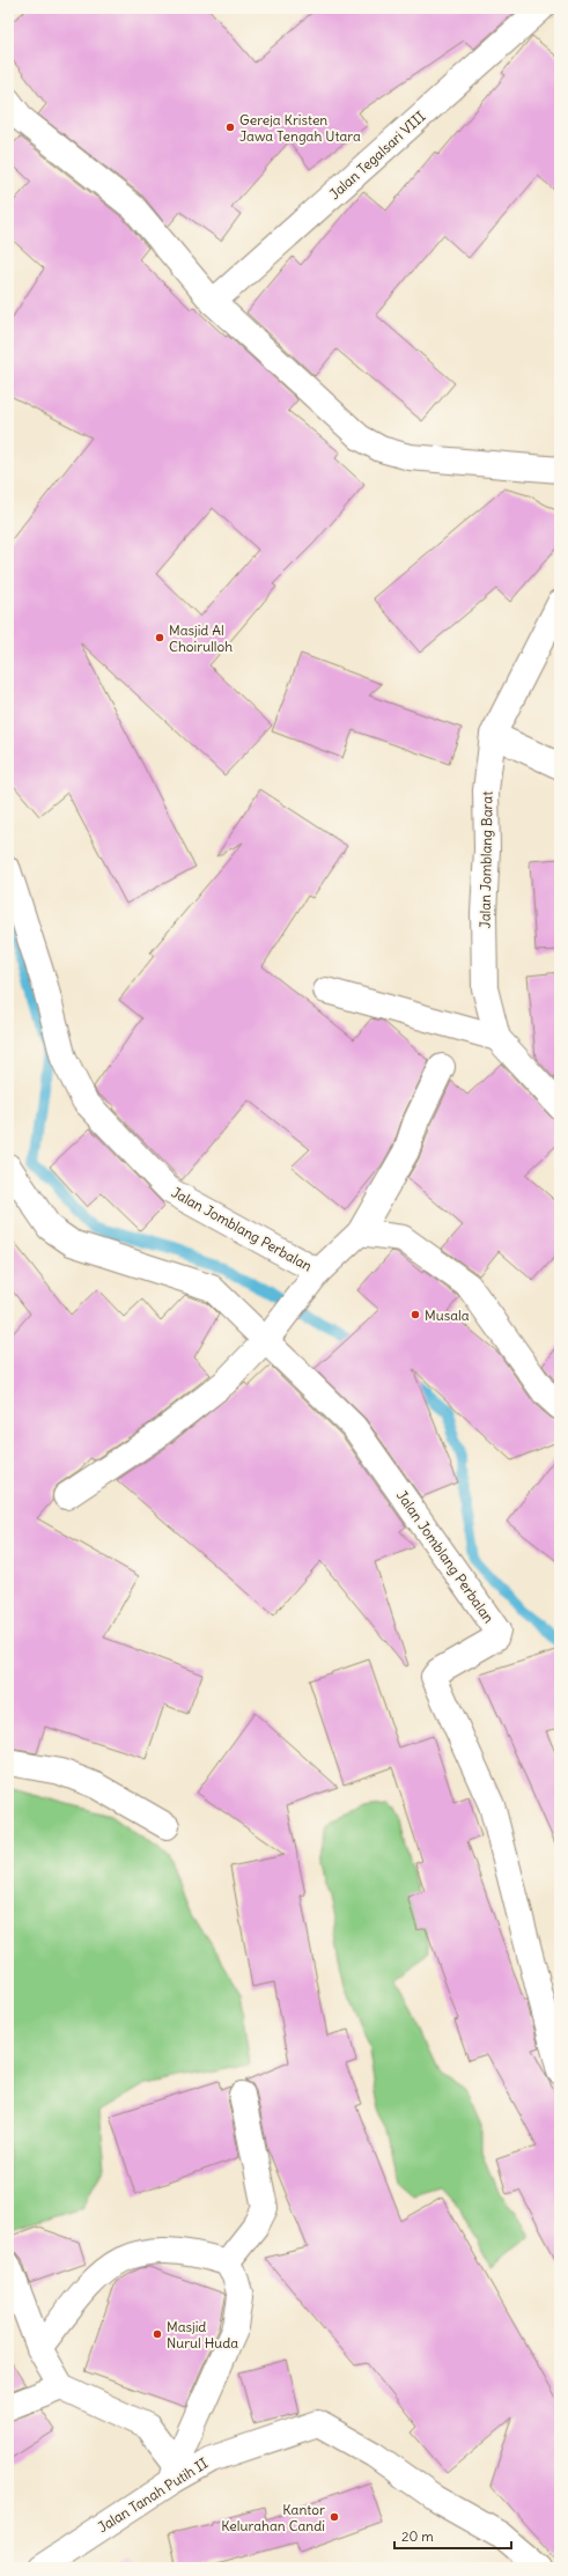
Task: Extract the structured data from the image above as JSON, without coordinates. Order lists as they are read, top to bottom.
{
  "streets": {
    "street": [
      "Jalan Tegalsari VIII",
      "Jalan Jomblang Barat",
      "Jalan Jomblang Perbalan",
      "Jalan Tanah Putih II"
    ]
  },
  "places": [
    "Gereja Kristen Jawa Tengah Utara",
    "Masjid Al Choirulloh",
    "Musala",
    "Masjid Nurul Huda",
    "Kantor Kelurahan Candi"
  ],
  "scale_bar": "20 m"
}
